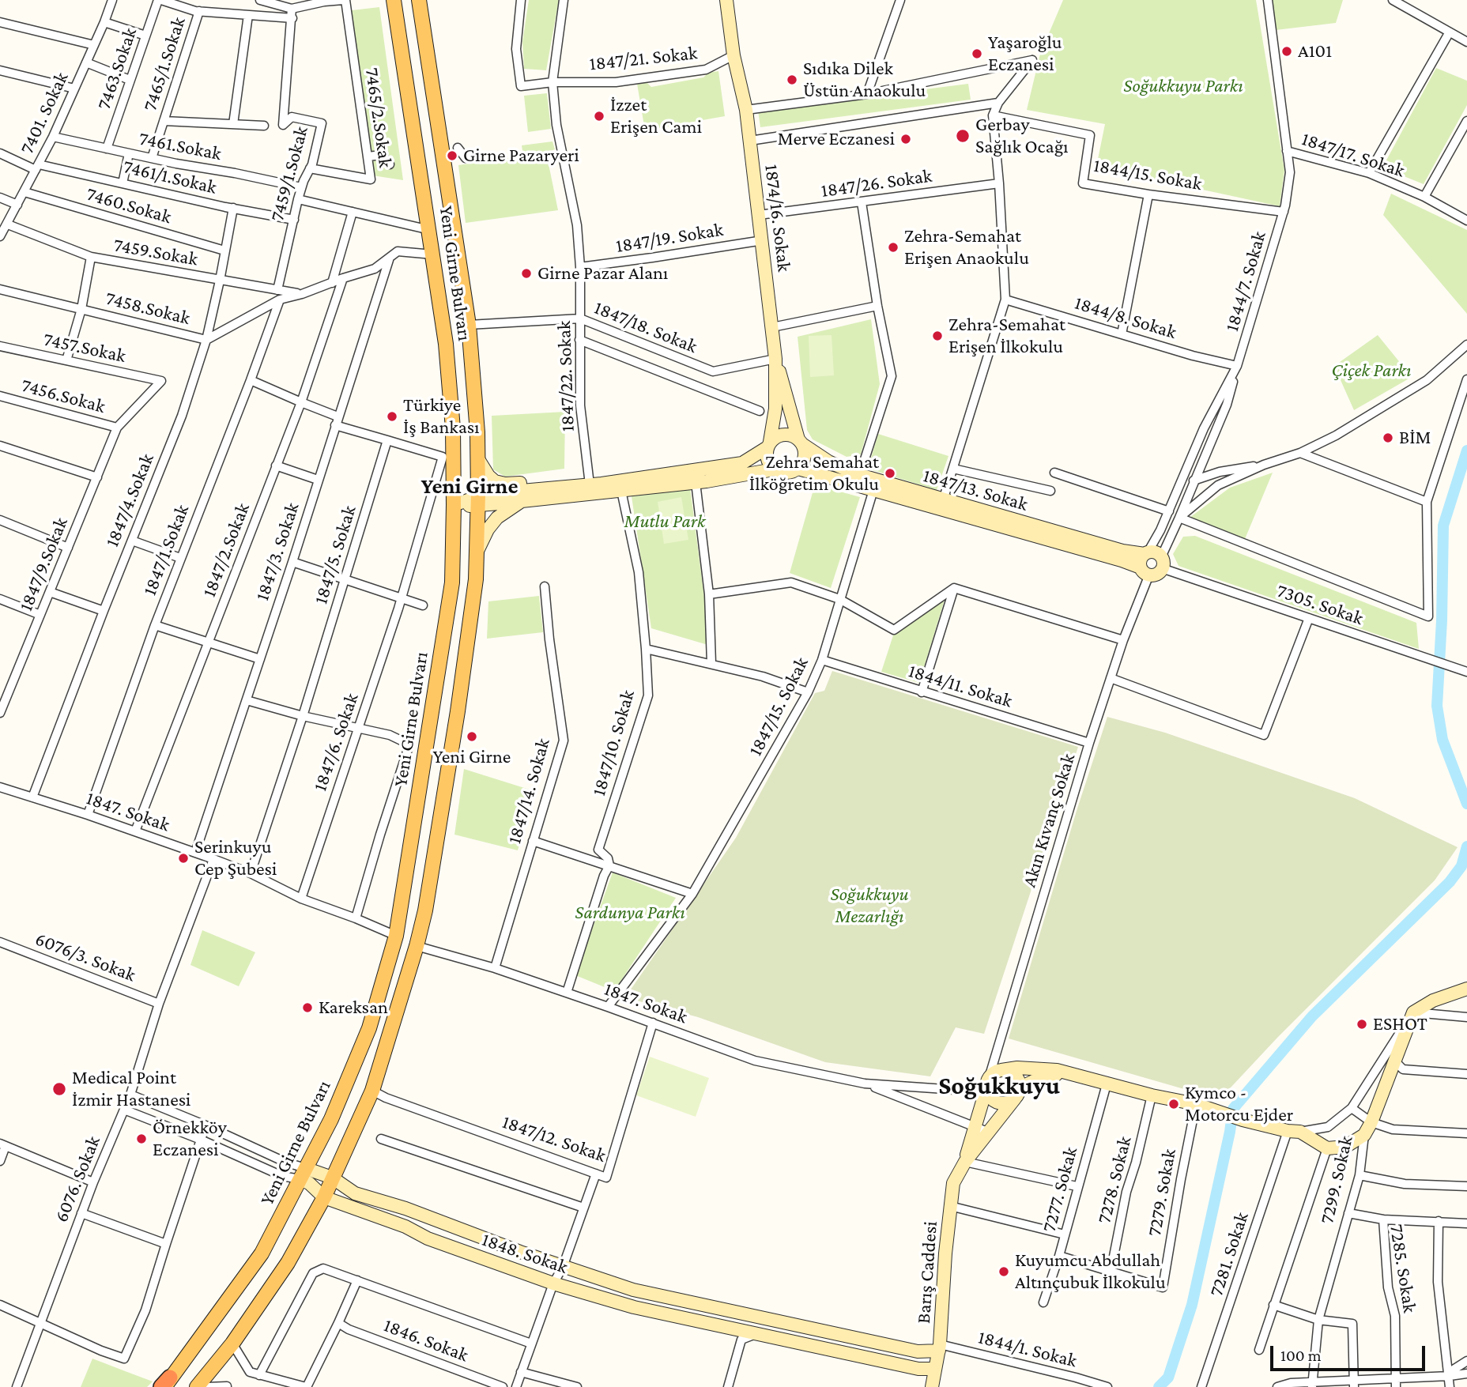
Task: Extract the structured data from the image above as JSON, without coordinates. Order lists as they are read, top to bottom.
{
  "streets": {
    "main road": [
      "1874/16. Sokak",
      "Yeni Girne Bulvarı",
      "1847/13. Sokak",
      "7299. Sokak",
      "1848. Sokak",
      "Barış Caddesi"
    ],
    "street": [
      "1847/21. Sokak",
      "7465/1.Sokak",
      "7463.Sokak",
      "7401. Sokak",
      "7465/2.Sokak",
      "7461.Sokak",
      "1847/17. Sokak",
      "7459/1.Sokak",
      "1844/15. Sokak",
      "7461/1.Sokak",
      "1847/26. Sokak",
      "7460.Sokak",
      "1847/19. Sokak",
      "7459.Sokak",
      "1844/7. Sokak",
      "7458.Sokak",
      "1844/8. Sokak",
      "1847/18. Sokak",
      "7457.Sokak",
      "1847/22. Sokak",
      "7456.Sokak",
      "1847/4.Sokak",
      "1847/1.Sokak",
      "1847/2.Sokak",
      "1847/3. Sokak",
      "1847/5. Sokak",
      "1847/9.Sokak",
      "7305. Sokak",
      "1844/11. Sokak",
      "1847/15. Sokak",
      "1847/6. Sokak",
      "1847/10. Sokak",
      "1847/14. Sokak",
      "1847. Sokak",
      "Akın Kıvanç Sokak",
      "6076/3. Sokak",
      "1847/12. Sokak",
      "6076. Sokak",
      "7278. Sokak",
      "7277. Sokak",
      "7279. Sokak",
      "7281. Sokak",
      "7285. Sokak",
      "1846. Sokak",
      "1844/1. Sokak"
    ]
  },
  "crossings": [
    ["1847/21. Sokak", "1874/16. Sokak"],
    ["1847/21. Sokak", "1847/22. Sokak"],
    ["7465/1.Sokak", "7461.Sokak"],
    ["7463.Sokak", "7461.Sokak"],
    ["7401. Sokak", "7461.Sokak"],
    ["7401. Sokak", "7461/1.Sokak"],
    ["7401. Sokak", "7460.Sokak"],
    ["7401. Sokak", "7459.Sokak"],
    ["7465/2.Sokak", "7459/1.Sokak"],
    ["7461.Sokak", "7459/1.Sokak"],
    ["1847/17. Sokak", "1844/7. Sokak"],
    ["7459/1.Sokak", "7461/1.Sokak"],
    ["7459/1.Sokak", "7459.Sokak"],
    ["1844/15. Sokak", "1844/7. Sokak"],
    ["7461/1.Sokak", "1847/4.Sokak"],
    ["1847/26. Sokak", "1874/16. Sokak"],
    ["7460.Sokak", "1847/4.Sokak"],
    ["1874/16. Sokak", "1847/19. Sokak"],
    ["1874/16. Sokak", "1847/18. Sokak"],
    ["1874/16. Sokak", "1847/13. Sokak"],
    ["1847/19. Sokak", "1847/22. Sokak"],
    ["7459.Sokak", "Yeni Girne Bulvarı"],
    ["7459.Sokak", "7458.Sokak"],
    ["7459.Sokak", "1847/4.Sokak"],
    ["7459.Sokak", "1847/1.Sokak"],
    ["7459.Sokak", "1847/2.Sokak"],
    ["7459.Sokak", "1847/3. Sokak"],
    ["Yeni Girne Bulvarı", "1847/18. Sokak"],
    ["Yeni Girne Bulvarı", "1847. Sokak"],
    ["Yeni Girne Bulvarı", "1847/12. Sokak"],
    ["Yeni Girne Bulvarı", "1848. Sokak"],
    ["1844/7. Sokak", "1844/8. Sokak"],
    ["1844/7. Sokak", "1847/13. Sokak"],
    ["1844/7. Sokak", "7305. Sokak"],
    ["1844/7. Sokak", "Akın Kıvanç Sokak"],
    ["7458.Sokak", "1847/4.Sokak"],
    ["7458.Sokak", "1847/1.Sokak"],
    ["1847/18. Sokak", "1847/22. Sokak"],
    ["7457.Sokak", "7456.Sokak"],
    ["7457.Sokak", "1847/9.Sokak"],
    ["7456.Sokak", "1847/9.Sokak"],
    ["1847/13. Sokak", "7305. Sokak"],
    ["1847/13. Sokak", "1847/15. Sokak"],
    ["1847/13. Sokak", "Akın Kıvanç Sokak"],
    ["1847/4.Sokak", "1847. Sokak"],
    ["1847/1.Sokak", "1847. Sokak"],
    ["1847/2.Sokak", "1847. Sokak"],
    ["1847/3. Sokak", "1847. Sokak"],
    ["1847/5. Sokak", "1847. Sokak"],
    ["7305. Sokak", "Akın Kıvanç Sokak"],
    ["1844/11. Sokak", "1847/15. Sokak"],
    ["1844/11. Sokak", "Akın Kıvanç Sokak"],
    ["1847/15. Sokak", "1847. Sokak"],
    ["1847/6. Sokak", "1847. Sokak"],
    ["1847/14. Sokak", "1847. Sokak"],
    ["1847. Sokak", "Akın Kıvanç Sokak"],
    ["1847. Sokak", "1847/12. Sokak"],
    ["1847. Sokak", "6076. Sokak"],
    ["6076/3. Sokak", "6076. Sokak"],
    ["6076. Sokak", "1848. Sokak"],
    ["7278. Sokak", "7279. Sokak"],
    ["7299. Sokak", "7285. Sokak"],
    ["1848. Sokak", "Barış Caddesi"],
    ["1848. Sokak", "1844/1. Sokak"],
    ["Barış Caddesi", "1844/1. Sokak"]
  ],
  "districts": ["Yeni Girne", "Soğukkuyu"],
  "parks": [
    "Soğukkuyu Parkı",
    "Çiçek Parkı",
    "Mutlu Park",
    "Soğukkuyu Mezarlığı",
    "Sardunya Parkı"
  ],
  "places": [
    "A101",
    "Yaşaroğlu Eczanesi",
    "Sıdıka Dilek Üstün Anaokulu",
    "İzzet Erişen Cami",
    "Gerbay Sağlık Ocağı",
    "Merve Eczanesi",
    "Girne Pazaryeri",
    "Zehra-Semahat Erişen Anaokulu",
    "Girne Pazar Alanı",
    "Zehra-Semahat Erişen İlkokulu",
    "Türkiye İş Bankası",
    "BİM",
    "Zehra Semahat İlköğretim Okulu",
    "Yeni Girne",
    "Serinkuyu Cep Şubesi",
    "Kareksan",
    "ESHOT",
    "Medical Point İzmir Hastanesi",
    "Kymco - Motorcu Ejder",
    "Örnekköy Eczanesi",
    "Kuyumcu Abdullah Altınçubuk İlkokulu"
  ],
  "scale_bar": "100 m"
}
